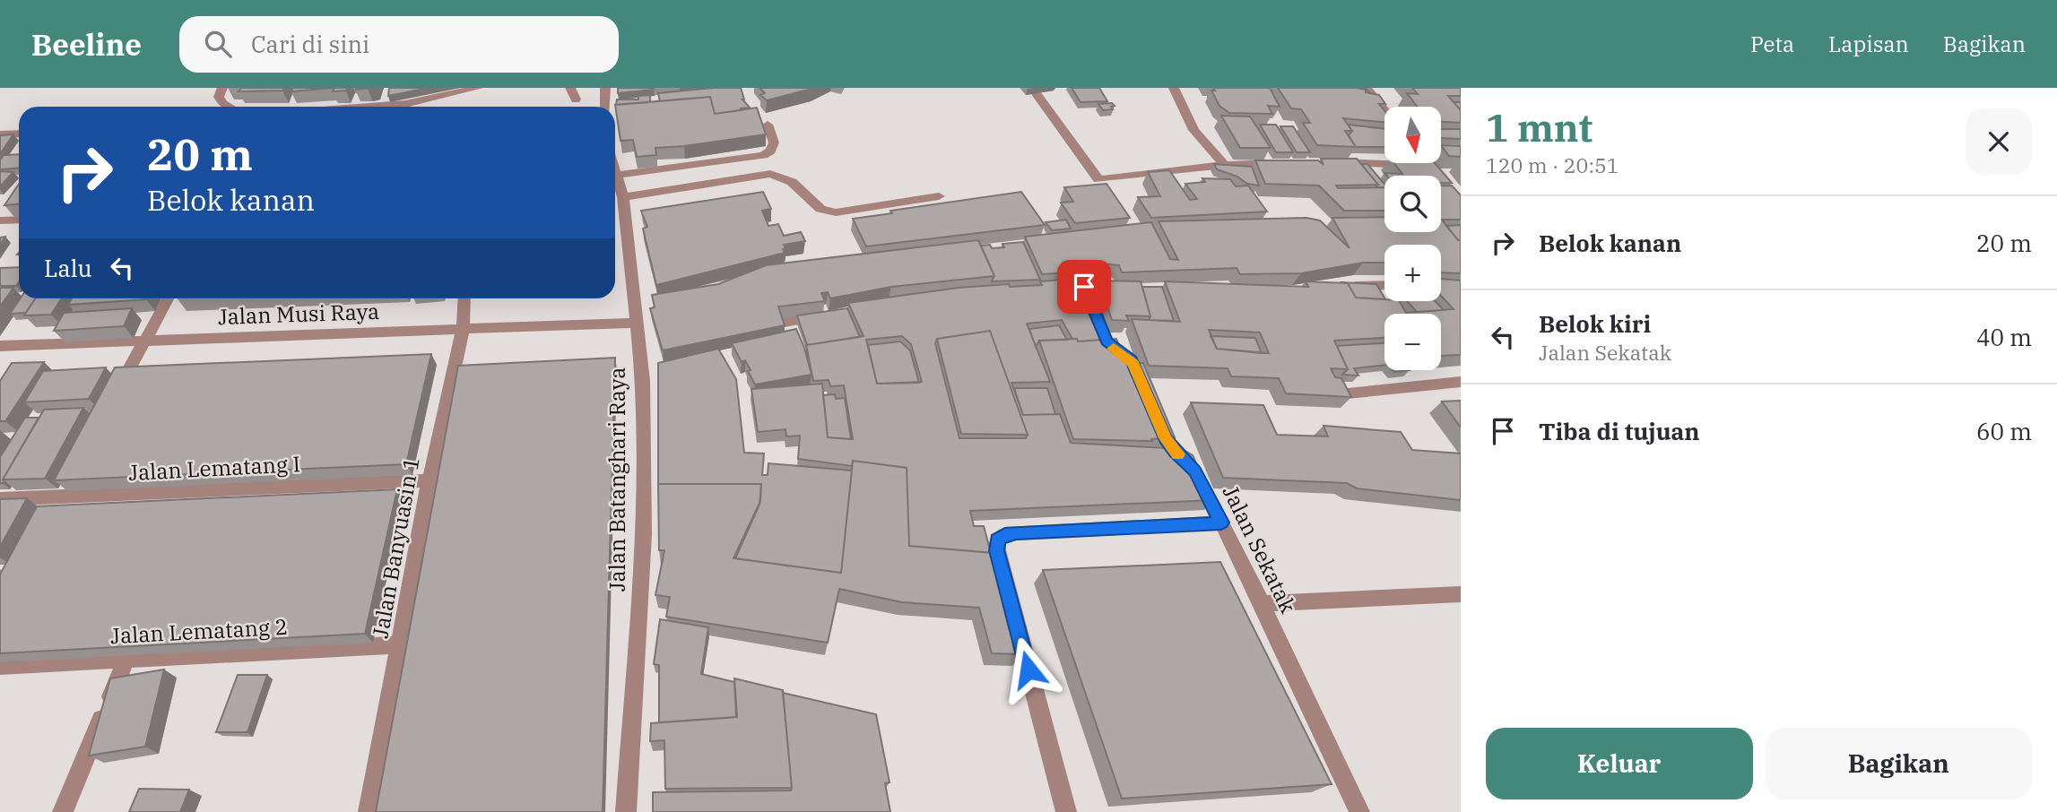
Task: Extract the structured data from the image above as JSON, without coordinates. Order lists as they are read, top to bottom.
{
  "streets": {
    "street": [
      "Jalan Musi Raya",
      "Jalan Lematang I",
      "Jalan Batanghari Raya",
      "Jalan Banyuasin 1",
      "Jalan Sekatak",
      "Jalan Lematang 2"
    ]
  },
  "crossings": [
    ["Jalan Musi Raya", "Jalan Batanghari Raya"],
    ["Jalan Musi Raya", "Jalan Banyuasin 1"],
    ["Jalan Lematang I", "Jalan Banyuasin 1"],
    ["Jalan Banyuasin 1", "Jalan Lematang 2"]
  ],
  "north": "bottom",
  "page": {
    "header": "Beeline",
    "search": "Cari di sini",
    "nav": ["Peta", "Lapisan", "Bagikan"],
    "heading": ["1 mnt", "120 m · 20:51"],
    "map_buttons": ["+", "−"],
    "turn": ["20 m", "Belok kanan"],
    "list": [
      {
        "name": "Belok kanan",
        "value": "20 m"
      },
      {
        "name": "Belok kiri",
        "note": "Jalan Sekatak",
        "value": "40 m"
      },
      {
        "name": "Tiba di tujuan",
        "value": "60 m"
      }
    ],
    "then": "Lalu",
    "buttons": ["Keluar", "Bagikan"]
  }
}
